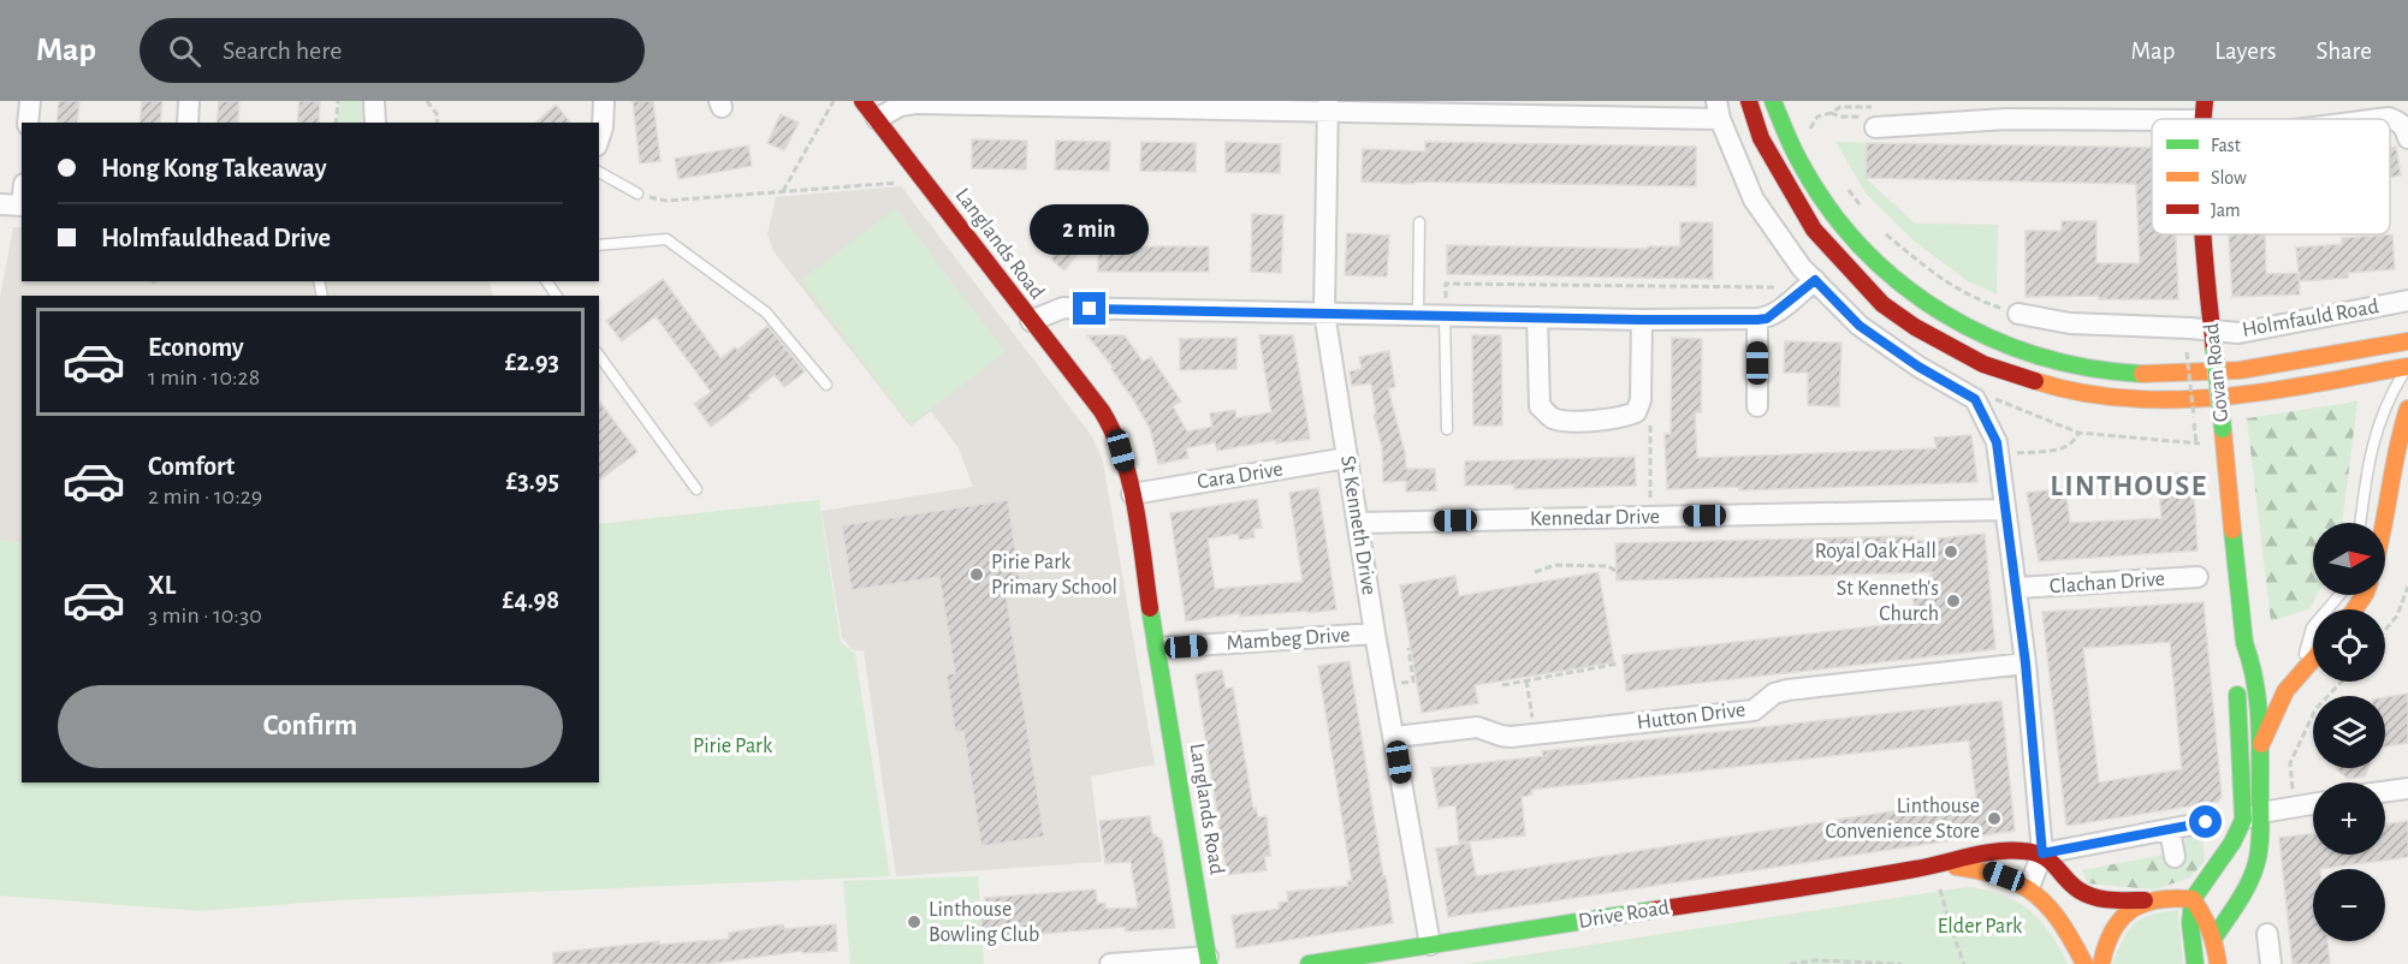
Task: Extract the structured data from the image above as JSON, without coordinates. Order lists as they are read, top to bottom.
{
  "streets": {
    "street": [
      "Langlands Road",
      "Holmfauld Road",
      "Govan Road",
      "Cara Drive",
      "Kennedar Drive",
      "St Kenneth Drive",
      "Clachan Drive",
      "Mambeg Drive",
      "Hutton Drive",
      "Drive Road"
    ]
  },
  "crossings": [
    ["Langlands Road", "Cara Drive"],
    ["Langlands Road", "Mambeg Drive"],
    ["Holmfauld Road", "Govan Road"],
    ["Cara Drive", "St Kenneth Drive"],
    ["Kennedar Drive", "St Kenneth Drive"],
    ["St Kenneth Drive", "Mambeg Drive"],
    ["St Kenneth Drive", "Hutton Drive"],
    ["St Kenneth Drive", "Drive Road"]
  ],
  "districts": ["LINTHOUSE"],
  "parks": ["Pirie Park", "Elder Park"],
  "places": [
    "Royal Oak Hall",
    "Pirie Park Primary School",
    "St Kenneth's Church",
    "Linthouse Convenience Store",
    "Linthouse Bowling Club"
  ],
  "legend": ["Fast", "Slow", "Jam"],
  "north": "right",
  "page": {
    "header": "Map",
    "search": "Search here",
    "nav": ["Map", "Layers", "Share"],
    "banner": ["Hong Kong Takeaway", "Holmfauldhead Drive"],
    "bubble": "2 min",
    "list": [
      {
        "name": "Economy",
        "note": "1 min · 10:28",
        "value": "£2.93"
      },
      {
        "name": "Comfort",
        "note": "2 min · 10:29",
        "value": "£3.95"
      },
      {
        "name": "XL",
        "note": "3 min · 10:30",
        "value": "£4.98"
      }
    ],
    "map_buttons": ["+", "−"],
    "buttons": "Confirm"
  }
}
